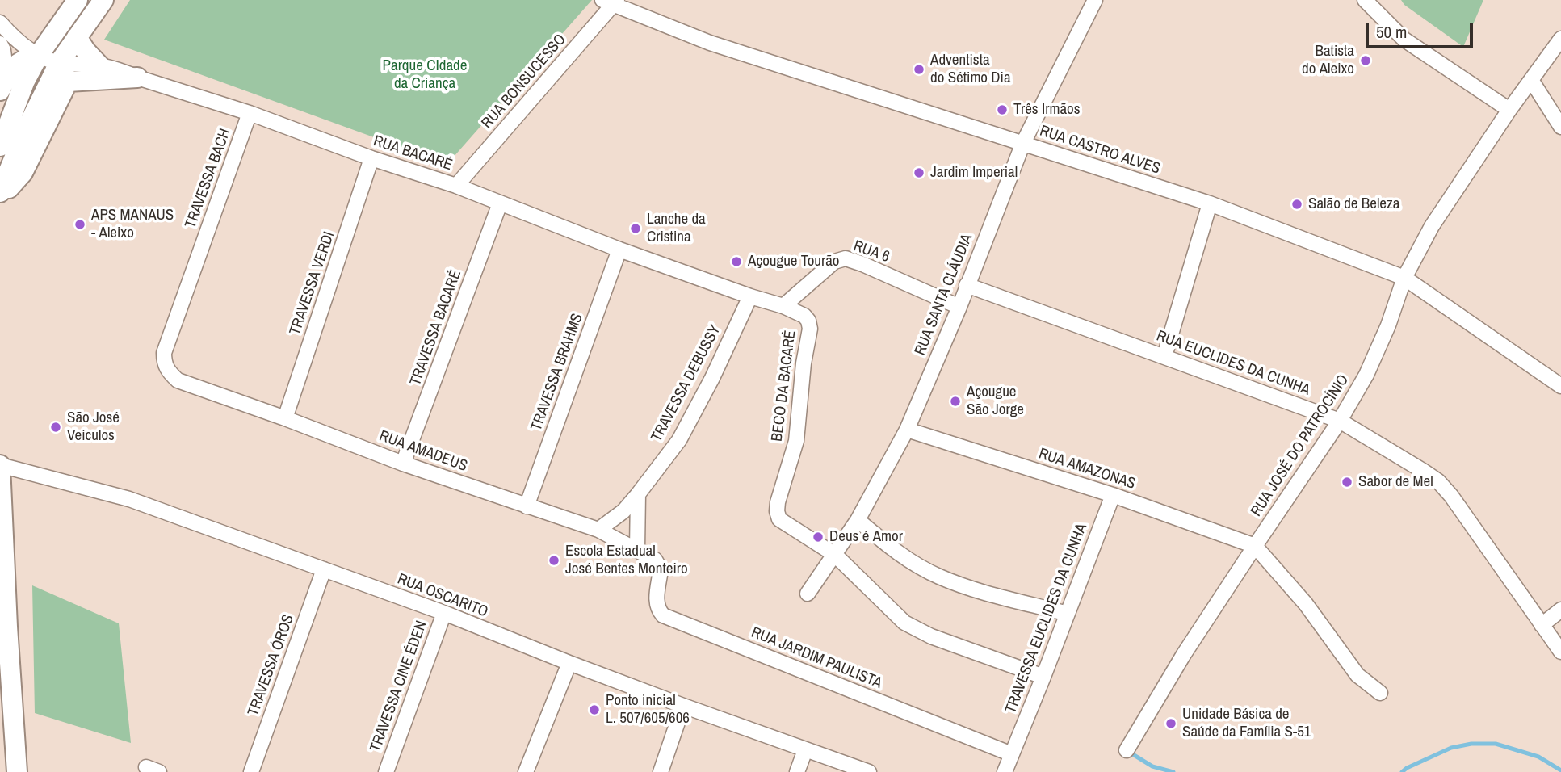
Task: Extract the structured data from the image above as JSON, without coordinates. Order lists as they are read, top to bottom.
{
  "streets": {
    "street": [
      "RUA BONSUCESSO",
      "RUA CASTRO ALVES",
      "RUA BACARÉ",
      "TRAVESSA BACH",
      "RUA 6",
      "TRAVESSA VERDI",
      "RUA SANTA CLÁUDIA",
      "TRAVESSA BACARÉ",
      "RUA EUCLIDES DA CUNHA",
      "TRAVESSA BRAHMS",
      "TRAVESSA DEBUSSY",
      "BECO DA BACARÉ",
      "RUA JOSÉ DO PATROCÍNIO",
      "RUA AMADEUS",
      "RUA AMAZONAS",
      "RUA OSCARITO",
      "TRAVESSA EUCLIDES DA CUNHA",
      "RUA JARDIM PAULISTA",
      "TRAVESSA ÓROS",
      "TRAVESSA CINE ÉDEN"
    ]
  },
  "crossings": [
    ["RUA BONSUCESSO", "RUA CASTRO ALVES"],
    ["RUA BONSUCESSO", "RUA BACARÉ"],
    ["RUA CASTRO ALVES", "RUA SANTA CLÁUDIA"],
    ["RUA CASTRO ALVES", "RUA JOSÉ DO PATROCÍNIO"],
    ["RUA BACARÉ", "TRAVESSA BACH"],
    ["RUA BACARÉ", "TRAVESSA VERDI"],
    ["RUA BACARÉ", "TRAVESSA BACARÉ"],
    ["RUA BACARÉ", "TRAVESSA BRAHMS"],
    ["RUA BACARÉ", "TRAVESSA DEBUSSY"],
    ["RUA BACARÉ", "BECO DA BACARÉ"],
    ["TRAVESSA BACH", "RUA AMADEUS"],
    ["RUA 6", "RUA SANTA CLÁUDIA"],
    ["RUA 6", "BECO DA BACARÉ"],
    ["TRAVESSA VERDI", "RUA AMADEUS"],
    ["RUA SANTA CLÁUDIA", "RUA EUCLIDES DA CUNHA"],
    ["RUA SANTA CLÁUDIA", "BECO DA BACARÉ"],
    ["RUA SANTA CLÁUDIA", "RUA AMAZONAS"],
    ["TRAVESSA BACARÉ", "RUA AMADEUS"],
    ["RUA EUCLIDES DA CUNHA", "RUA JOSÉ DO PATROCÍNIO"],
    ["TRAVESSA BRAHMS", "RUA AMADEUS"],
    ["TRAVESSA DEBUSSY", "BECO DA BACARÉ"],
    ["TRAVESSA DEBUSSY", "RUA AMADEUS"],
    ["BECO DA BACARÉ", "TRAVESSA EUCLIDES DA CUNHA"],
    ["RUA JOSÉ DO PATROCÍNIO", "RUA AMAZONAS"],
    ["RUA AMADEUS", "RUA JARDIM PAULISTA"],
    ["RUA AMAZONAS", "TRAVESSA EUCLIDES DA CUNHA"],
    ["RUA OSCARITO", "TRAVESSA ÓROS"],
    ["RUA OSCARITO", "TRAVESSA CINE ÉDEN"],
    ["TRAVESSA EUCLIDES DA CUNHA", "RUA JARDIM PAULISTA"]
  ],
  "parks": ["Parque CIdade da Criança"],
  "places": [
    "Batista do Aleixo",
    "Adventista do Sétimo Dia",
    "Três Irmãos",
    "Jardim Imperial",
    "Salão de Beleza",
    "APS MANAUS - Aleixo",
    "Lanche da Cristina",
    "Açougue Tourão",
    "Açougue São Jorge",
    "São José Veículos",
    "Sabor de Mel",
    "Deus é Amor",
    "Escola Estadual José Bentes Monteiro",
    "Ponto inicial L. 507/605/606",
    "Unidade Básica de Saúde da Família S-51"
  ],
  "scale_bar": "50 m"
}
